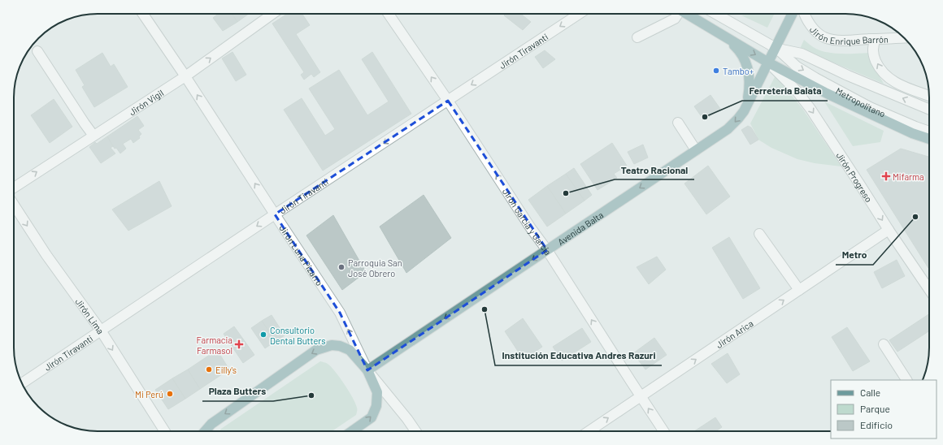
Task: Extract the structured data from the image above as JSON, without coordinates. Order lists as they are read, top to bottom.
{
  "streets": {
    "main road": ["Avenida Balta"],
    "street": [
      "Jirón Enrique Barrón",
      "Jirón Tiravanti",
      "Jirón Vigil",
      "Metropolitano",
      "Jirón Progreso",
      "Jirón García y García",
      "Jirón Luna Pizarro",
      "Jirón Lima",
      "Jirón Arica"
    ]
  },
  "crossings": [
    ["Jirón Tiravanti", "Jirón García y García"],
    ["Jirón Tiravanti", "Jirón Luna Pizarro"],
    ["Jirón Tiravanti", "Jirón Lima"],
    ["Jirón Vigil", "Jirón Luna Pizarro"],
    ["Metropolitano", "Avenida Balta"],
    ["Jirón Progreso", "Avenida Balta"],
    ["Jirón Progreso", "Jirón Arica"],
    ["Jirón García y García", "Avenida Balta"],
    ["Jirón García y García", "Jirón Arica"],
    ["Avenida Balta", "Jirón Luna Pizarro"]
  ],
  "one_way": [
    "Jirón Tiravanti",
    "Jirón Vigil",
    "Jirón Progreso",
    "Jirón García y García",
    "Avenida Balta",
    "Jirón Luna Pizarro",
    "Jirón Lima",
    "Jirón Arica"
  ],
  "places": {
    "other": [
      "Tambo+",
      "Ferreteria Balata",
      "Teatro Racional",
      "Metro",
      "Parroquia San José Obrero",
      "Institución Educativa Andres Razuri",
      "Consultorio Dental Butters",
      "Eilly's",
      "Mi Perú",
      "Plaza Butters"
    ],
    "health": ["Mifarma", "Farmacia Farmasol"]
  },
  "legend": ["Calle", "Parque", "Edificio"]
}
